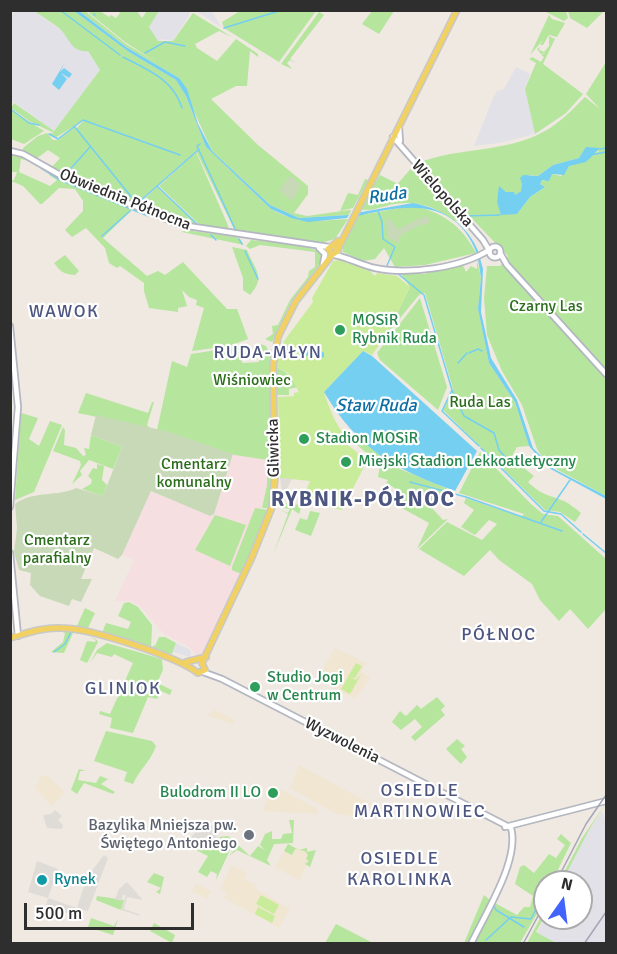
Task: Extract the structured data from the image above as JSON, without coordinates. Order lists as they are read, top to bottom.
{
  "streets": {
    "main road": [
      "Wielopolska",
      "Obwiednia Północna",
      "Gliwicka",
      "Wyzwolenia"
    ]
  },
  "crossings": [
    ["Wielopolska", "Obwiednia Północna"],
    ["Wielopolska", "Gliwicka"],
    ["Obwiednia Północna", "Gliwicka"],
    ["Gliwicka", "Wyzwolenia"]
  ],
  "districts": [
    "WAWOK",
    "RUDA-MŁYN",
    "RYBNIK-PÓŁNOC",
    "PÓŁNOC",
    "GLINIOK",
    "OSIEDLE MARTINOWIEC",
    "OSIEDLE KAROLINKA"
  ],
  "water": ["Ruda", "Staw Ruda"],
  "parks": [
    "Czarny Las",
    "Wiśniowiec",
    "Ruda Las",
    "Cmentarz komunalny",
    "Cmentarz parafialny"
  ],
  "places": [
    "MOSiR Rybnik Ruda",
    "Stadion MOSiR",
    "Miejski Stadion Lekkoatletyczny",
    "Studio Jogi w Centrum",
    "Bulodrom II LO",
    "Bazylika Mniejsza pw. Świętego Antoniego",
    "Rynek"
  ],
  "scale_bar": "500 m",
  "north": "top"
}
